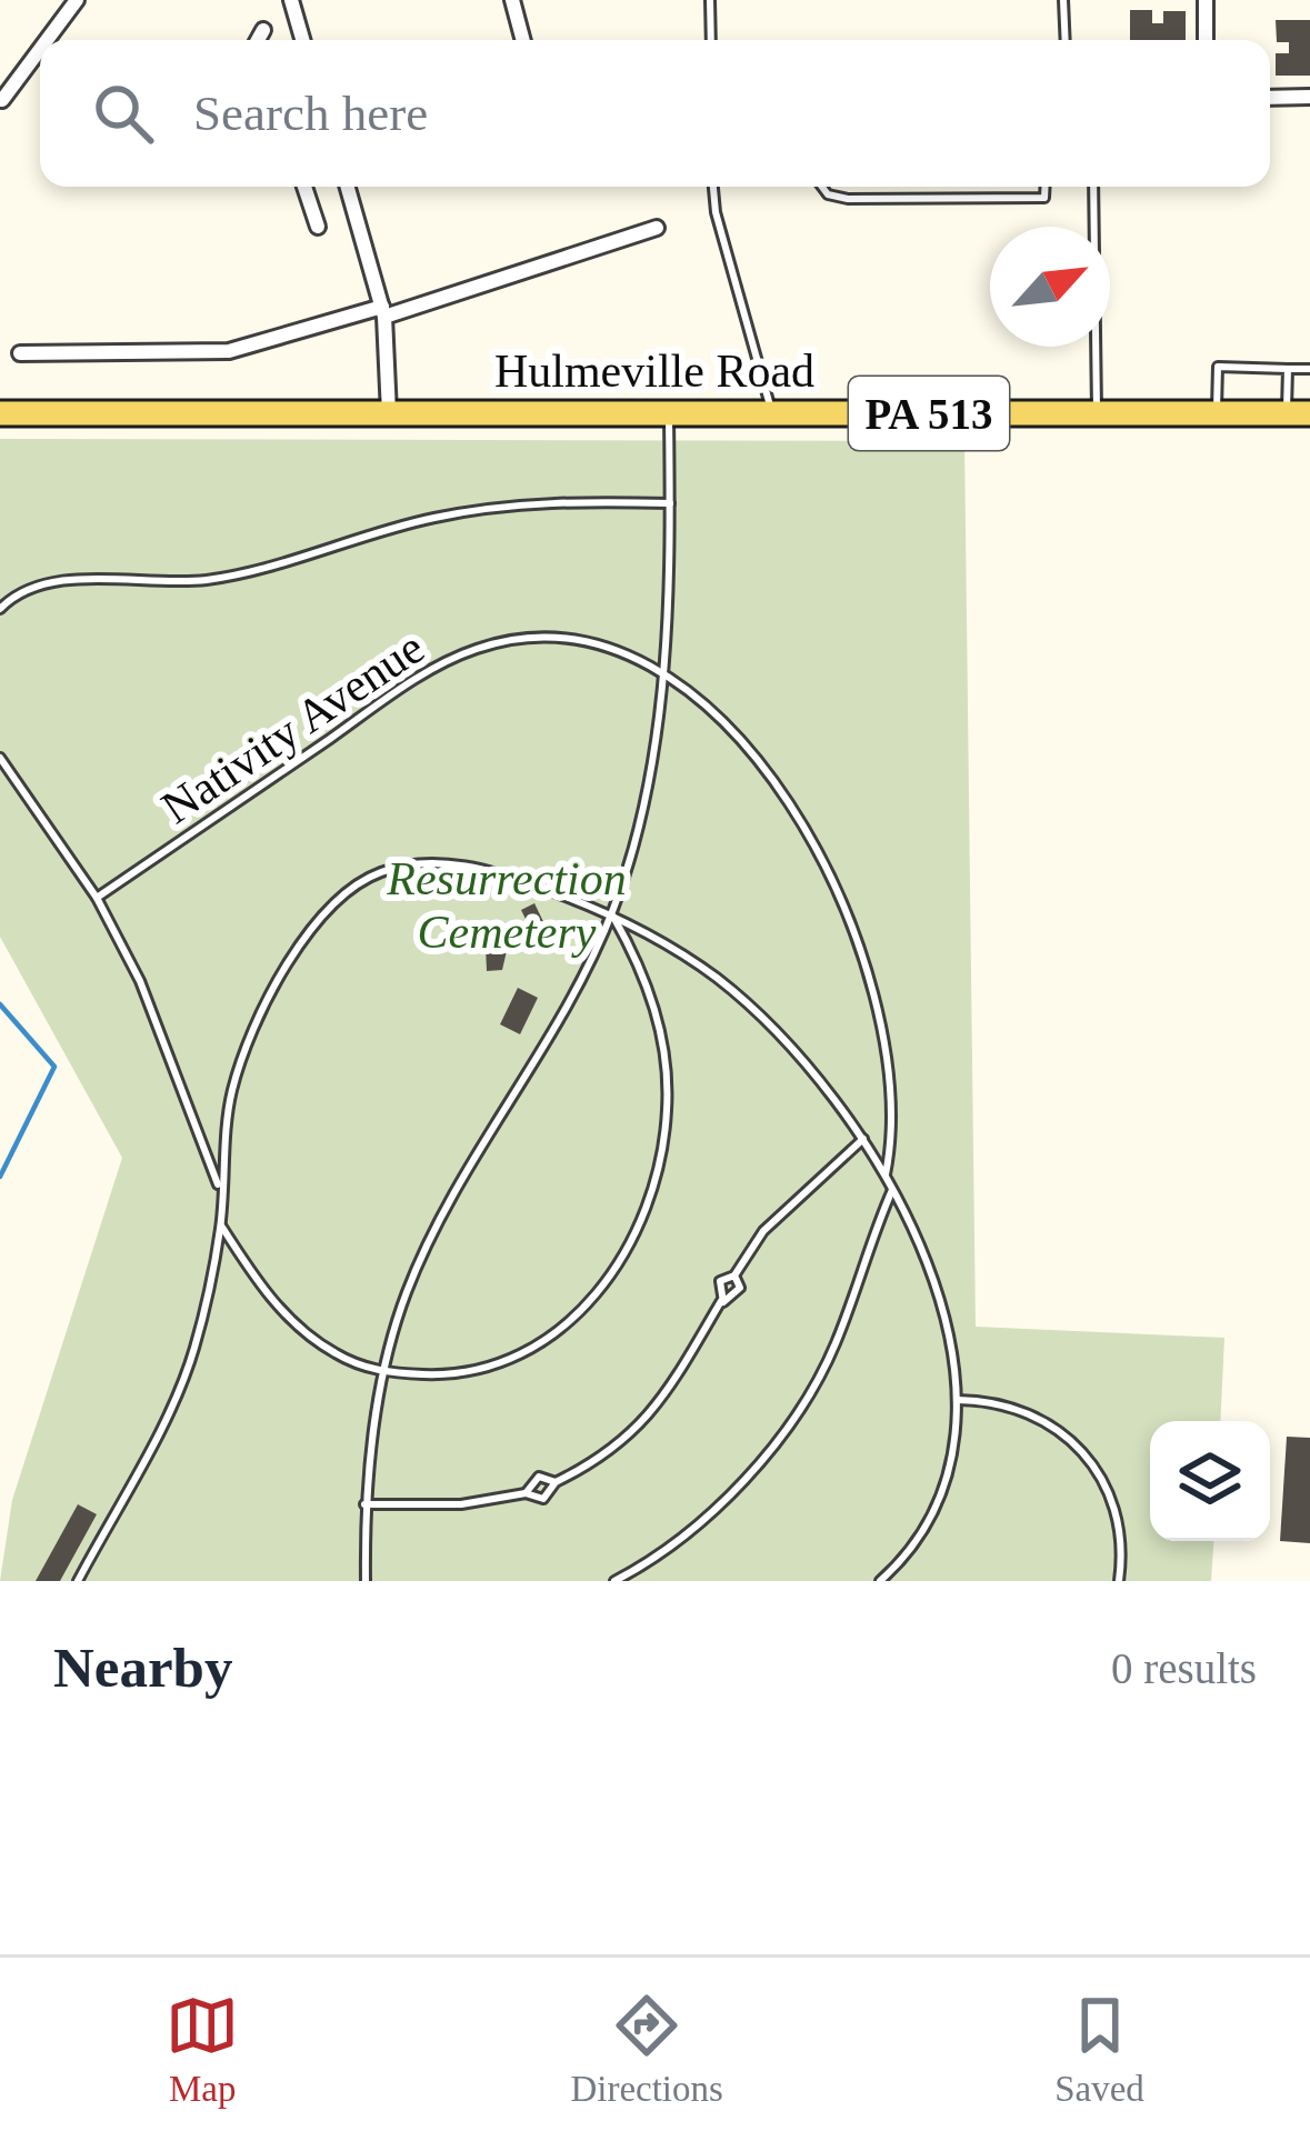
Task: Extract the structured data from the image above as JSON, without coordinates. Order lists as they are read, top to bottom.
{
  "streets": {
    "main road": ["Hulmeville Road", "PA 513"],
    "lane": ["Nativity Avenue"]
  },
  "parks": ["Resurrection Cemetery"],
  "north": "top right",
  "page": {
    "search": "Search here",
    "heading": ["Nearby", "0 results"],
    "nav": ["Map", "Directions", "Saved"]
  }
}
